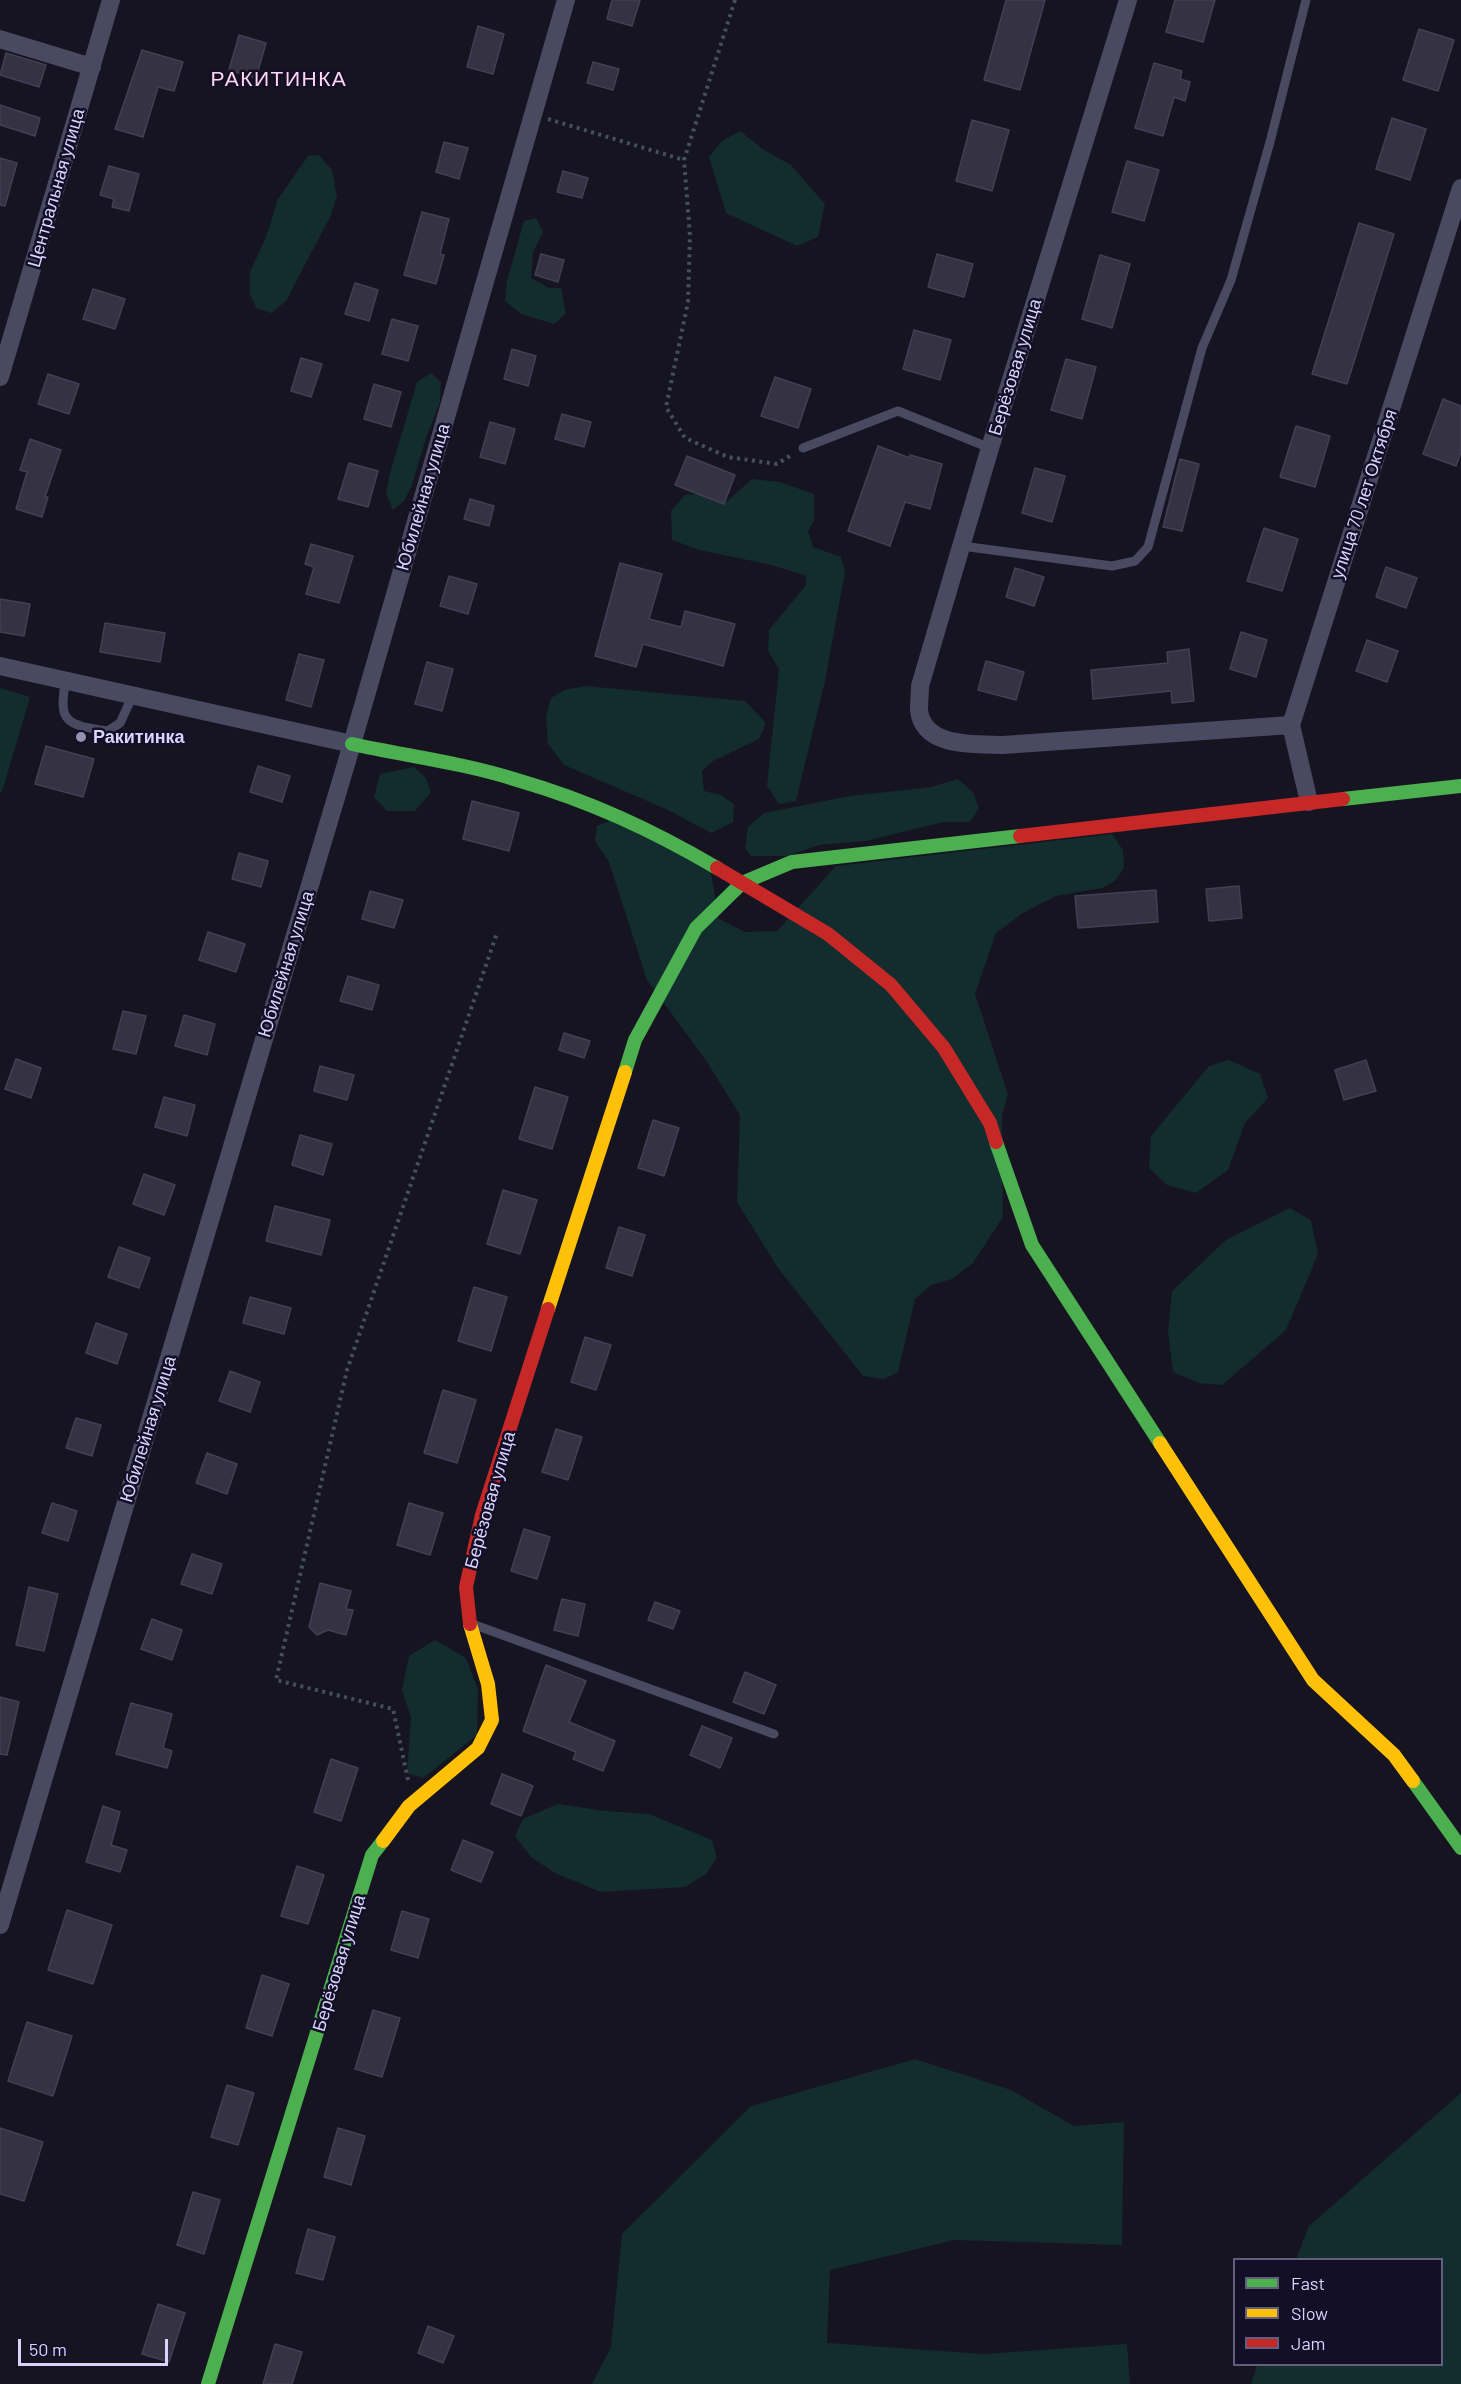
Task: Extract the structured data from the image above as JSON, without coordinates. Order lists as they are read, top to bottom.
{
  "streets": {
    "street": [
      "Центральная улица",
      "Берёзовая улица",
      "улица 70 лет Октября",
      "Юбилейная улица"
    ]
  },
  "crossings": [
    ["Берёзовая улица", "улица 70 лет Октября"]
  ],
  "districts": ["РАКИТИНКА"],
  "places": ["Ракитинка"],
  "legend": ["Fast", "Slow", "Jam"],
  "scale_bar": "50 m"
}
